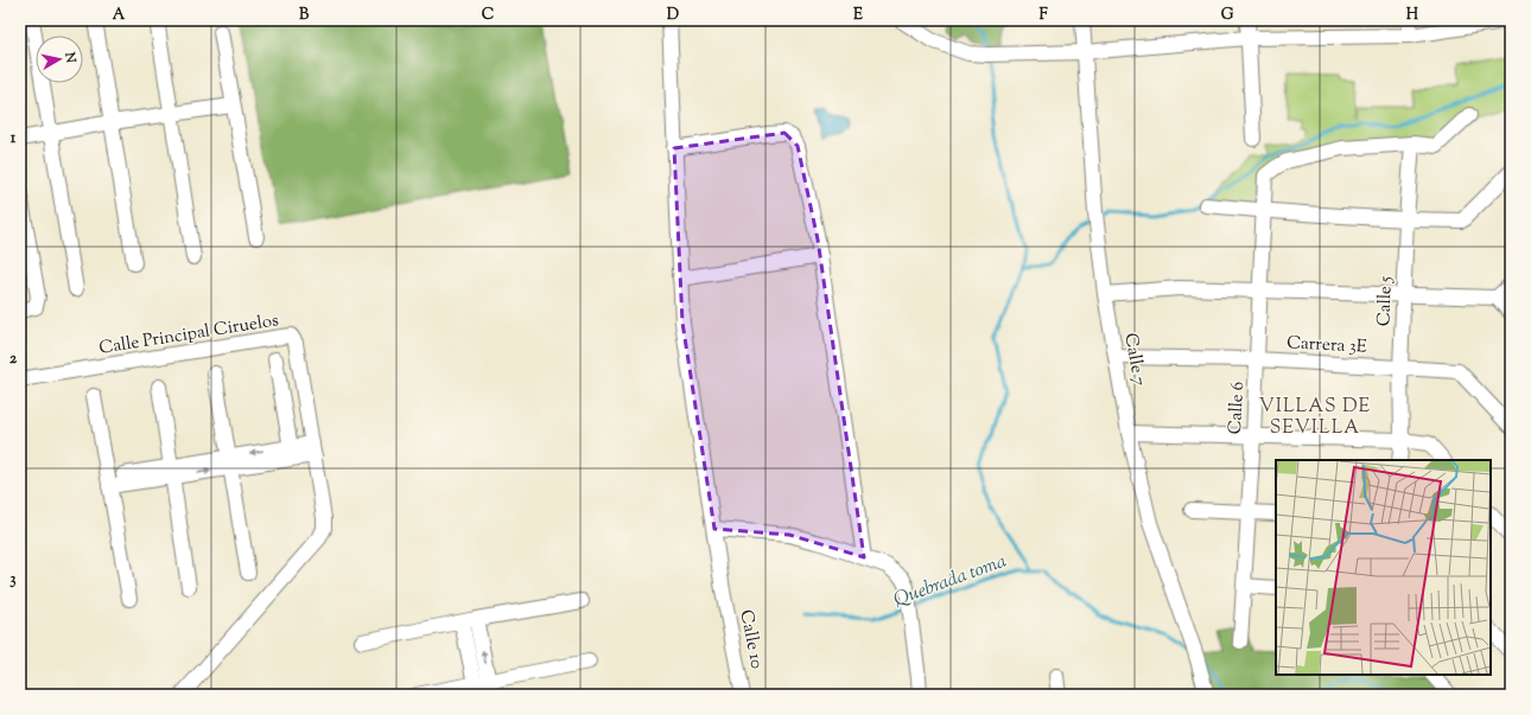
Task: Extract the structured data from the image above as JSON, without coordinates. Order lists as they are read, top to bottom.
{
  "streets": {
    "street": [
      "Calle 5",
      "Calle Principal Ciruelos",
      "Carrera 3E",
      "Calle 7",
      "Calle 6",
      "Calle 10"
    ]
  },
  "crossings": [
    ["Calle 5", "Carrera 3E"],
    ["Calle 5", "Calle 6"],
    ["Carrera 3E", "Calle 7"],
    ["Carrera 3E", "Calle 6"]
  ],
  "districts": ["VILLAS DE SEVILLA"],
  "water": ["Quebrada toma"],
  "north": "right",
  "grid": {
    "columns": [
      "A",
      "B",
      "C",
      "D",
      "E",
      "F",
      "G",
      "H"
    ],
    "rows": ["1", "2", "3"]
  }
}
